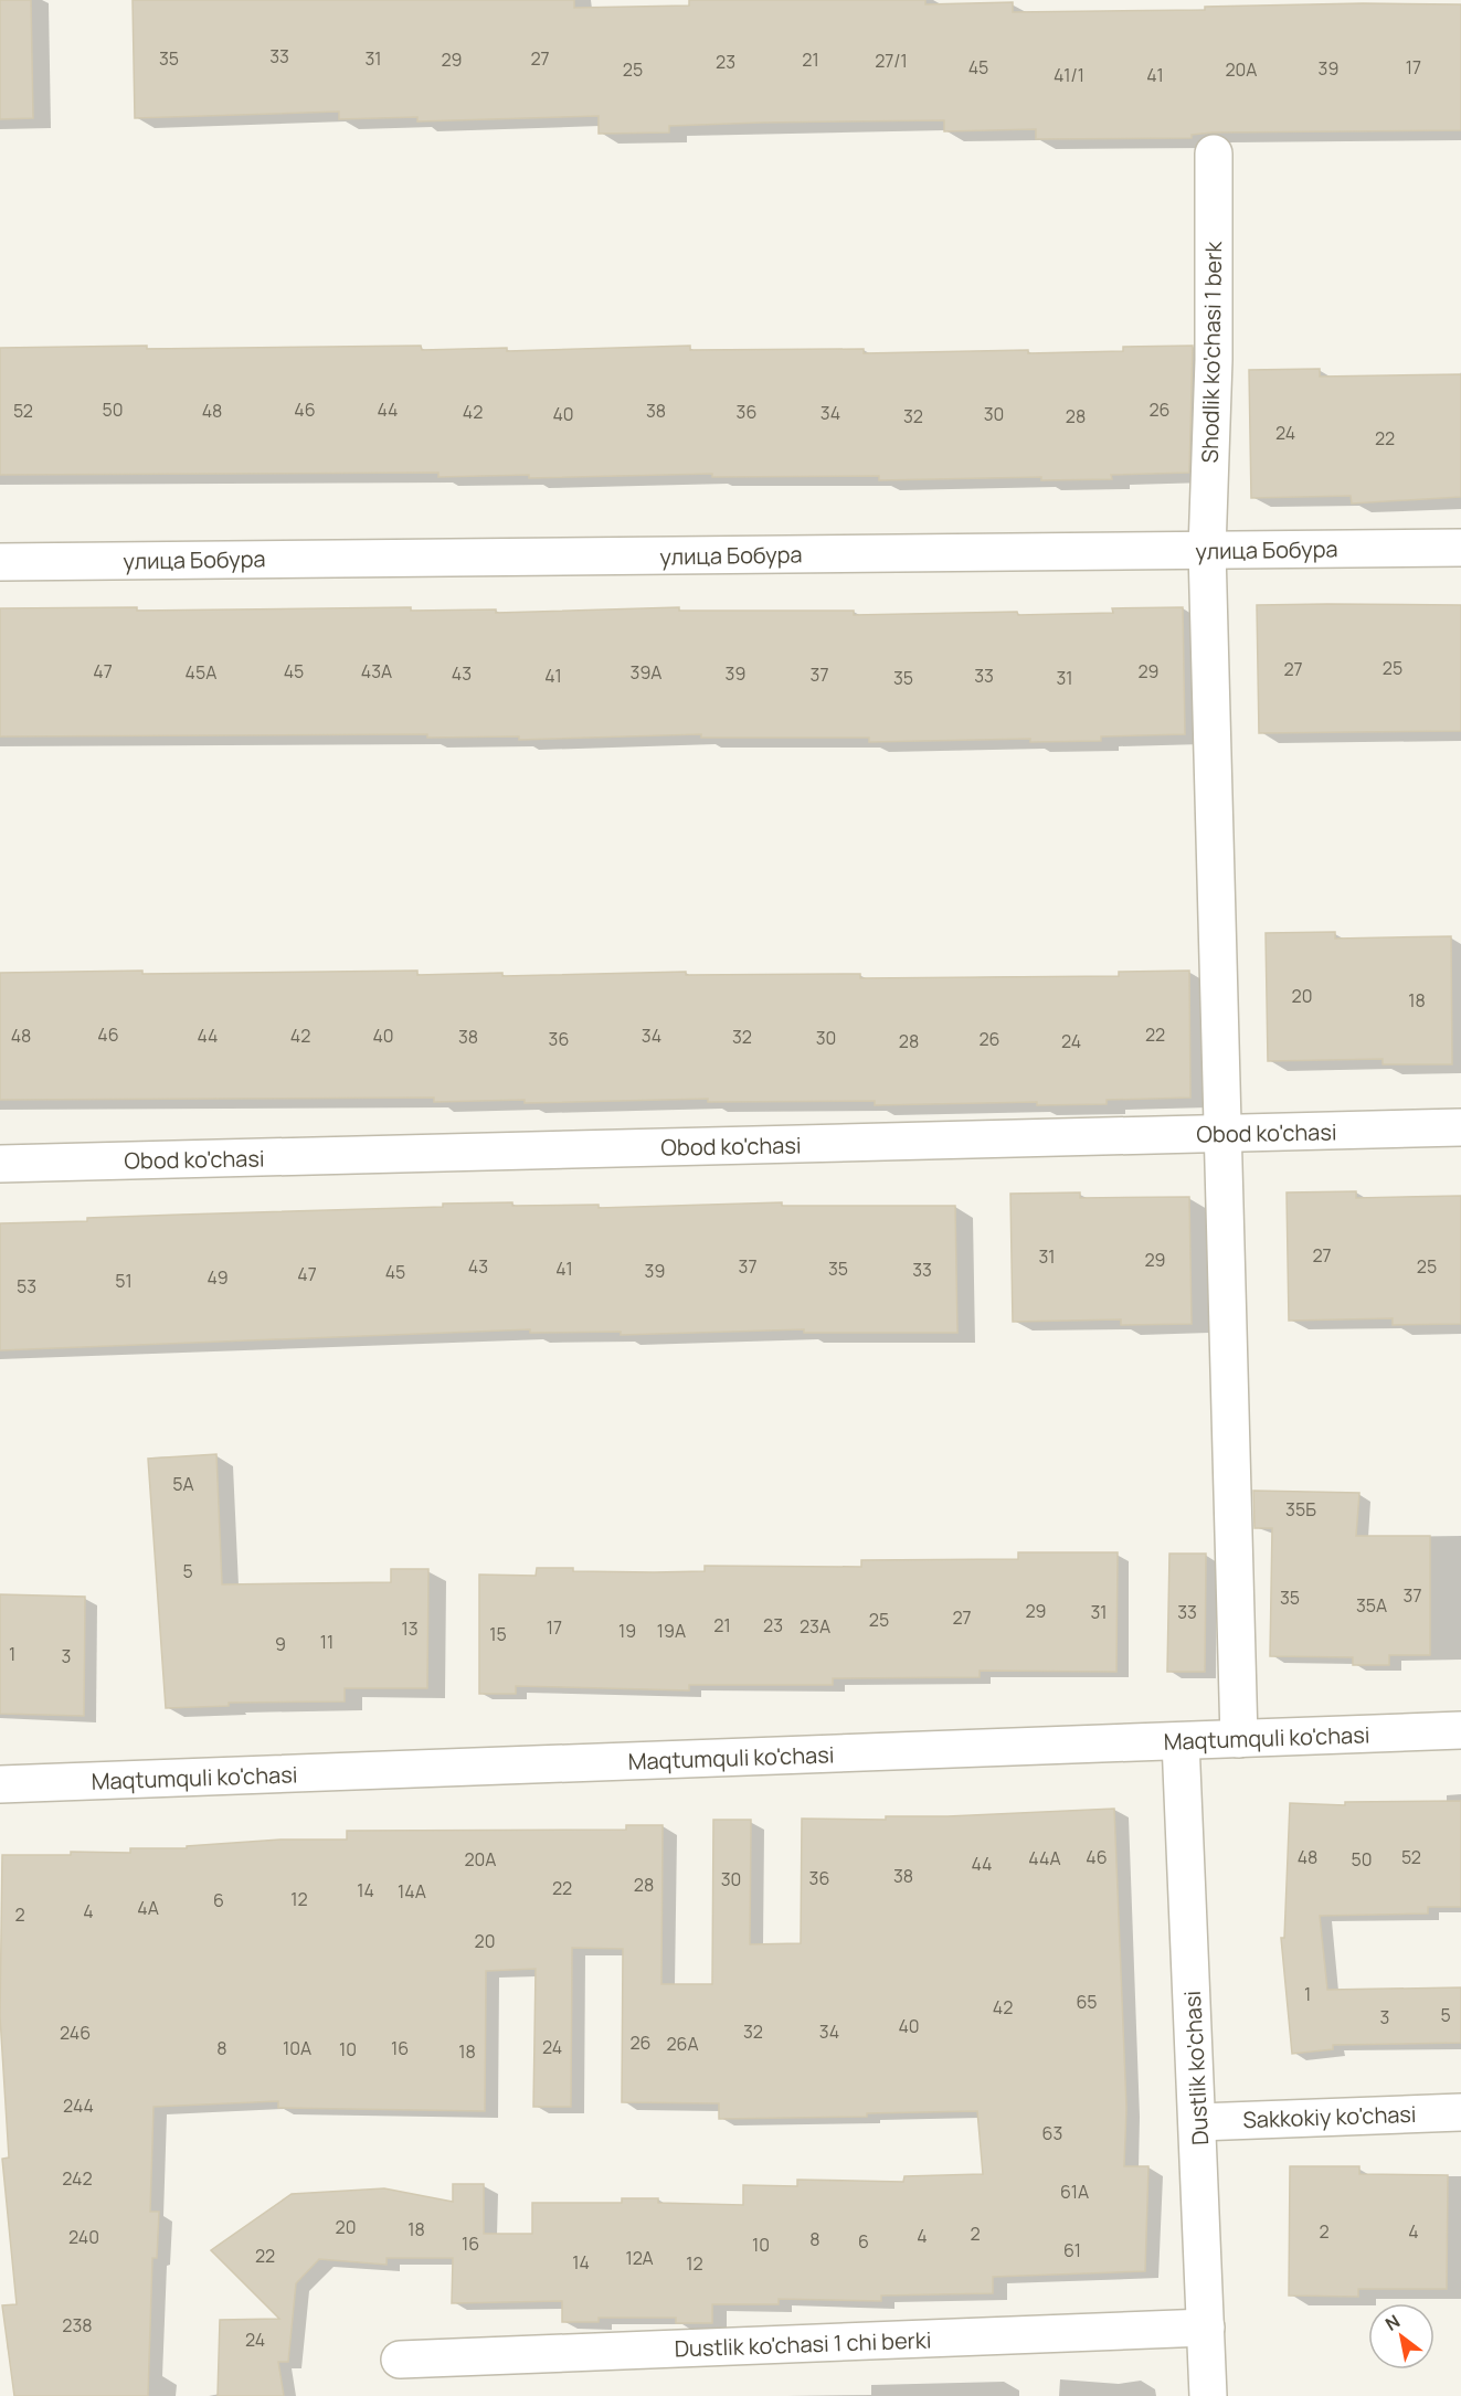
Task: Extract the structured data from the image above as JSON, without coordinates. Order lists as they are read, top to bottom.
{
  "streets": {
    "street": [
      "Shodlik ko'chasi 1 berk",
      "улица Бобура",
      "Obod ko'chasi",
      "Maqtumquli ko'chasi",
      "Dustlik ko'chasi",
      "Sakkokiy ko'chasi",
      "Dustlik ko'chasi 1 chi berki"
    ]
  },
  "crossings": [
    ["Shodlik ko'chasi 1 berk", "улица Бобура"],
    ["Shodlik ko'chasi 1 berk", "Obod ko'chasi"],
    ["Shodlik ko'chasi 1 berk", "Maqtumquli ko'chasi"],
    ["Maqtumquli ko'chasi", "Dustlik ko'chasi"],
    ["Dustlik ko'chasi", "Sakkokiy ko'chasi"],
    ["Dustlik ko'chasi", "Dustlik ko'chasi 1 chi berki"]
  ],
  "house_numbers": [
    "33",
    "35",
    "31",
    "27",
    "29",
    "21",
    "27/1",
    "23",
    "45",
    "17",
    "39",
    "25",
    "20А",
    "41/1",
    "41",
    "50",
    "46",
    "44",
    "26",
    "52",
    "48",
    "38",
    "42",
    "36",
    "34",
    "40",
    "30",
    "32",
    "28",
    "24",
    "22",
    "25",
    "27",
    "47",
    "45",
    "43А",
    "29",
    "45А",
    "39А",
    "43",
    "39",
    "37",
    "41",
    "33",
    "35",
    "31",
    "20",
    "18",
    "46",
    "22",
    "48",
    "44",
    "42",
    "40",
    "34",
    "38",
    "32",
    "30",
    "36",
    "26",
    "28",
    "24",
    "27",
    "31",
    "29",
    "43",
    "37",
    "25",
    "41",
    "35",
    "33",
    "39",
    "45",
    "47",
    "49",
    "51",
    "53",
    "5А",
    "35Б",
    "5",
    "37",
    "35",
    "35А",
    "29",
    "31",
    "33",
    "27",
    "25",
    "21",
    "23",
    "23А",
    "17",
    "13",
    "19",
    "19А",
    "15",
    "11",
    "9",
    "1",
    "3",
    "46",
    "48",
    "52",
    "44А",
    "20А",
    "50",
    "44",
    "38",
    "36",
    "30",
    "28",
    "22",
    "14",
    "14А",
    "12",
    "6",
    "4А",
    "4",
    "2",
    "20",
    "1",
    "65",
    "42",
    "5",
    "3",
    "40",
    "32",
    "34",
    "246",
    "26",
    "26A",
    "24",
    "8",
    "10А",
    "16",
    "10",
    "18",
    "244",
    "63",
    "242",
    "61А",
    "20",
    "18",
    "2",
    "4",
    "2",
    "4",
    "240",
    "8",
    "6",
    "16",
    "10",
    "61",
    "22",
    "12A",
    "14",
    "12",
    "238",
    "24"
  ],
  "north": "top left"
}
